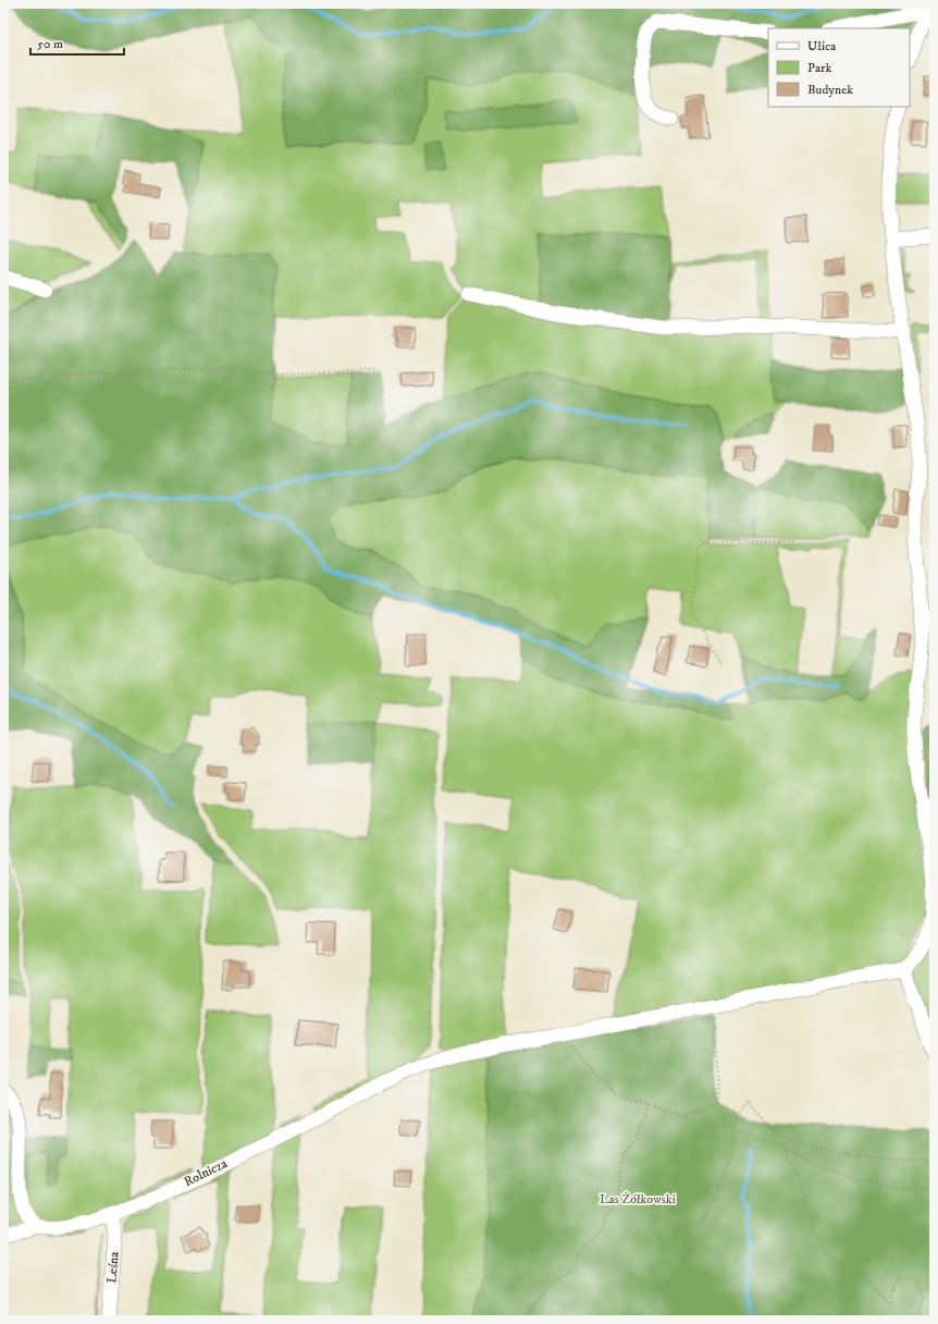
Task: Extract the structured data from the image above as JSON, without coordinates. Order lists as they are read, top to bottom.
{
  "streets": {
    "street": ["Rolnicza", "Leśna"]
  },
  "crossings": [
    ["Rolnicza", "Leśna"]
  ],
  "parks": ["Las Żółkowski"],
  "legend": ["Ulica", "Park", "Budynek"],
  "scale_bar": "50 m"
}
